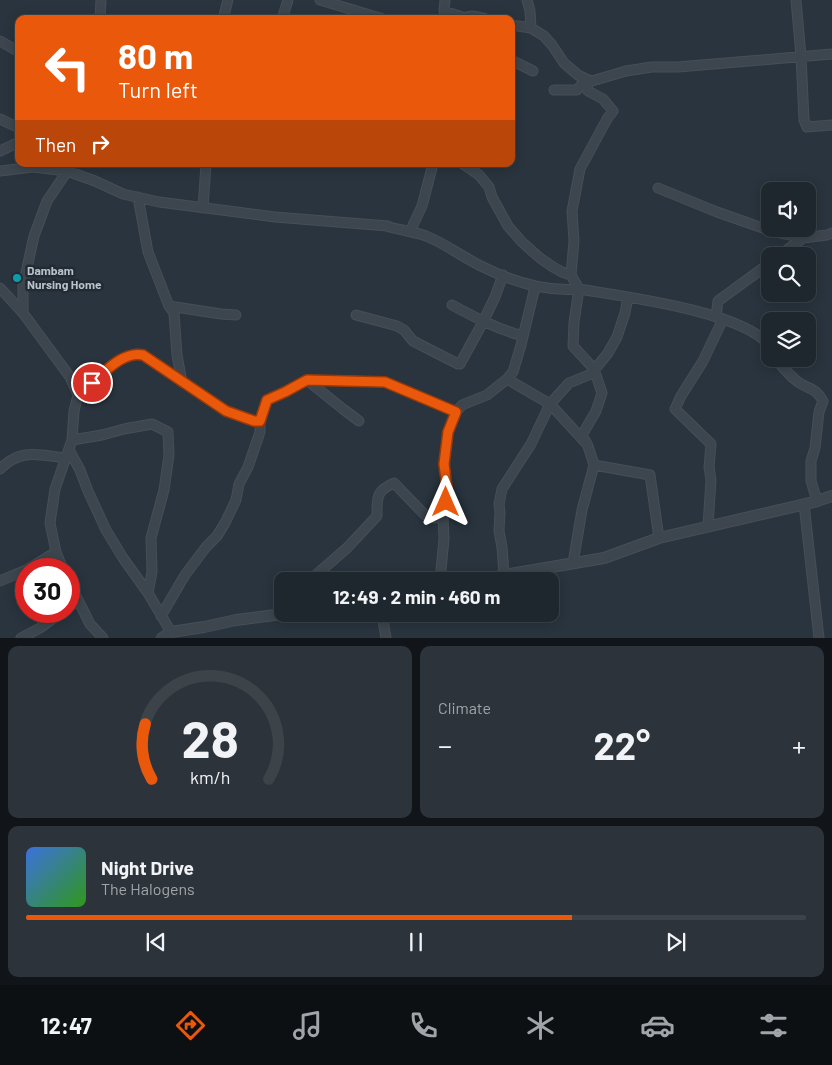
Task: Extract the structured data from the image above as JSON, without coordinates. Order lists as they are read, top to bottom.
{
  "places": ["Dambam Nursing Home"],
  "page": {
    "turn": ["80 m", "Turn left"],
    "then": "Then",
    "limit": "30",
    "trip": "12:49 · 2 min · 460 m",
    "tile": "Climate",
    "heat": ["−", "22°", "+"],
    "song": ["Night Drive", "The Halogens"],
    "tabs": "12:47",
    "gauge": ["28", "km/h"]
  }
}
